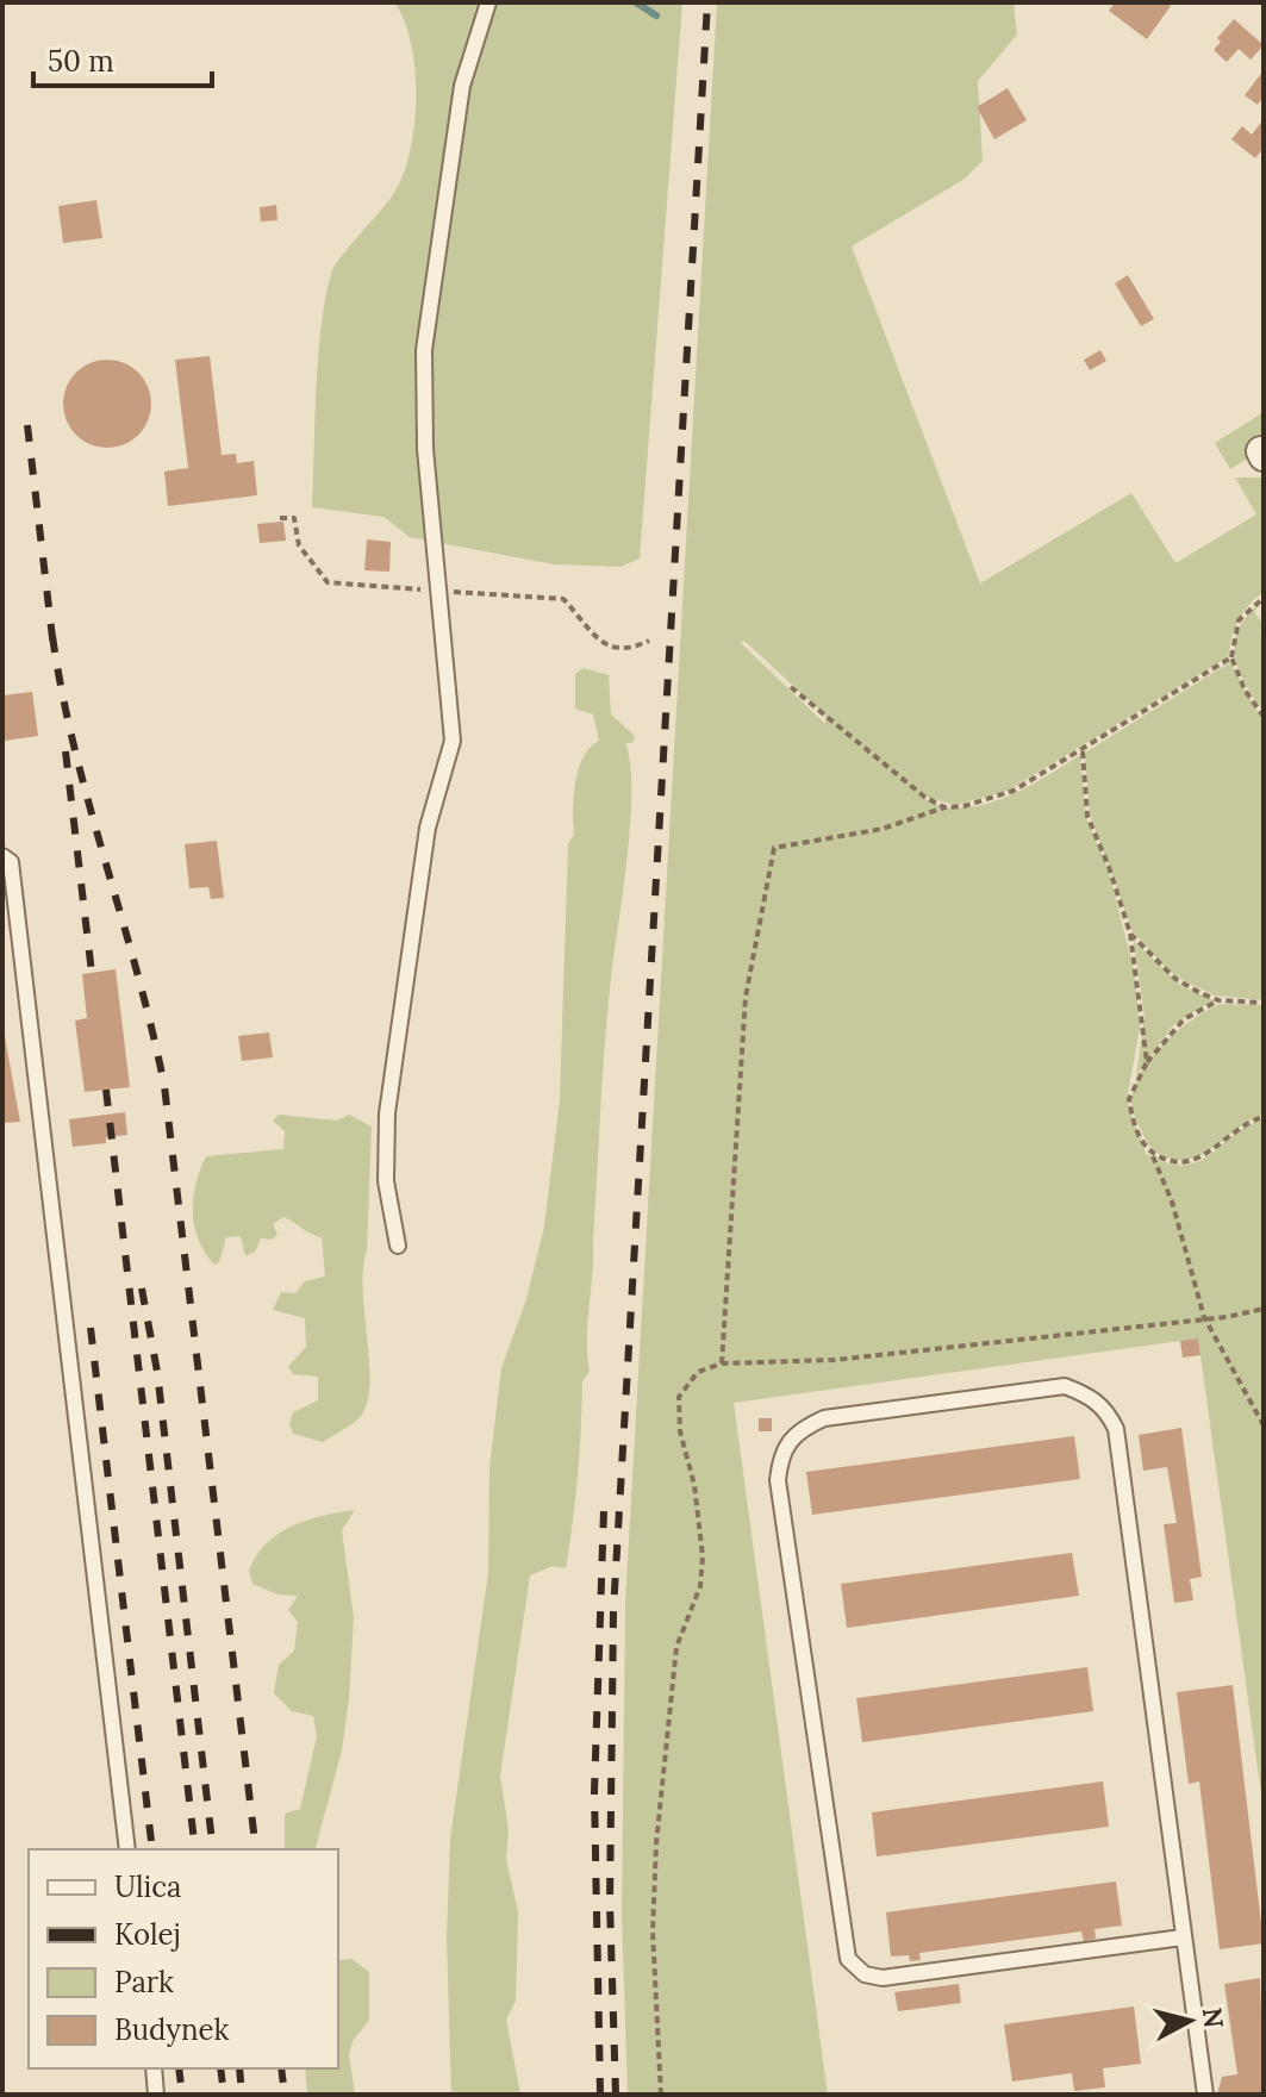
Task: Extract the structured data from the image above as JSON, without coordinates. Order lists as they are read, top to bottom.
{
  "legend": [
    "Ulica",
    "Kolej",
    "Park",
    "Budynek"
  ],
  "scale_bar": "50 m",
  "north": "right"
}
